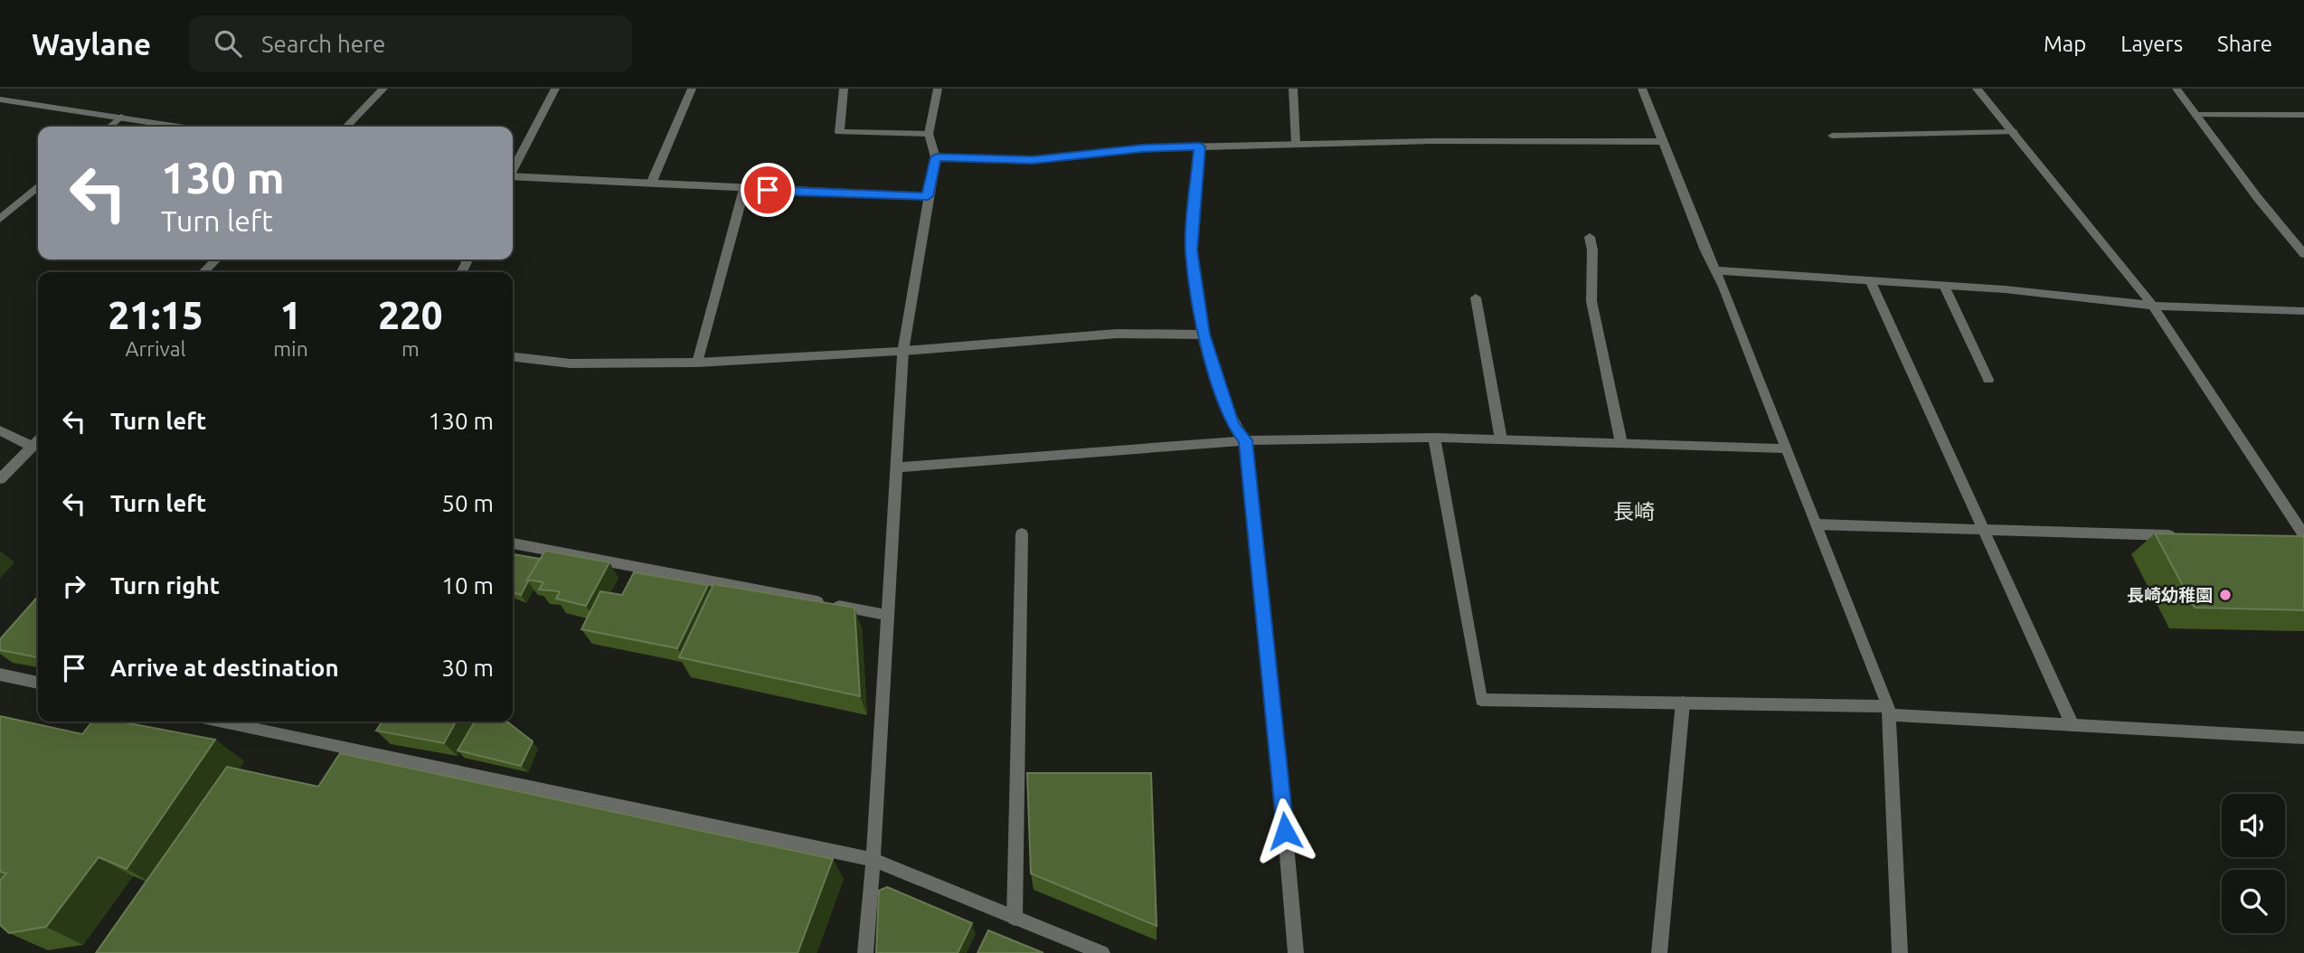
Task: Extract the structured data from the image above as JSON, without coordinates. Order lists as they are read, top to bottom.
{
  "districts": ["長崎"],
  "places": ["長崎幼稚園"],
  "page": {
    "header": "Waylane",
    "search": "Search here",
    "nav": ["Map", "Layers", "Share"],
    "turn": ["130 m", "Turn left"],
    "eta": [
      "21:15",
      "Arrival",
      "1",
      "min",
      "220",
      "m"
    ],
    "list": [
      {
        "name": "Turn left",
        "value": "130 m"
      },
      {
        "name": "Turn left",
        "value": "50 m"
      },
      {
        "name": "Turn right",
        "value": "10 m"
      },
      {
        "name": "Arrive at destination",
        "value": "30 m"
      }
    ]
  }
}
